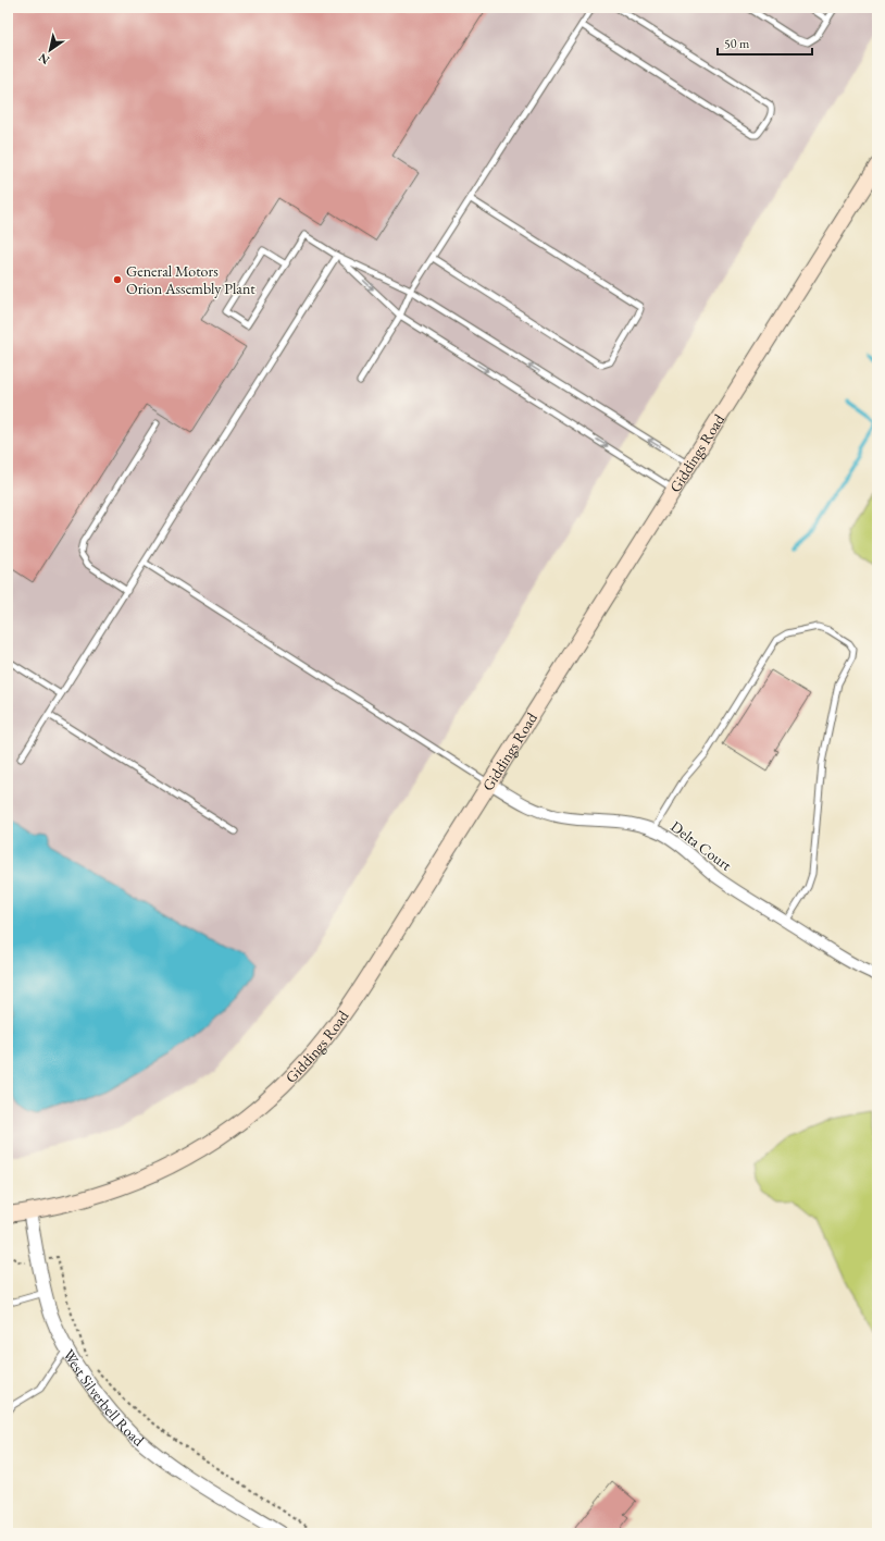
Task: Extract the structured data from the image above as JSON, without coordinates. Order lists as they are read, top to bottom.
{
  "streets": {
    "main road": ["Giddings Road"],
    "street": ["Delta Court", "West Silverbell Road"]
  },
  "crossings": [
    ["Giddings Road", "Delta Court"],
    ["Giddings Road", "West Silverbell Road"]
  ],
  "places": ["General Motors Orion Assembly Plant"],
  "scale_bar": "50 m",
  "north": "bottom left"
}
